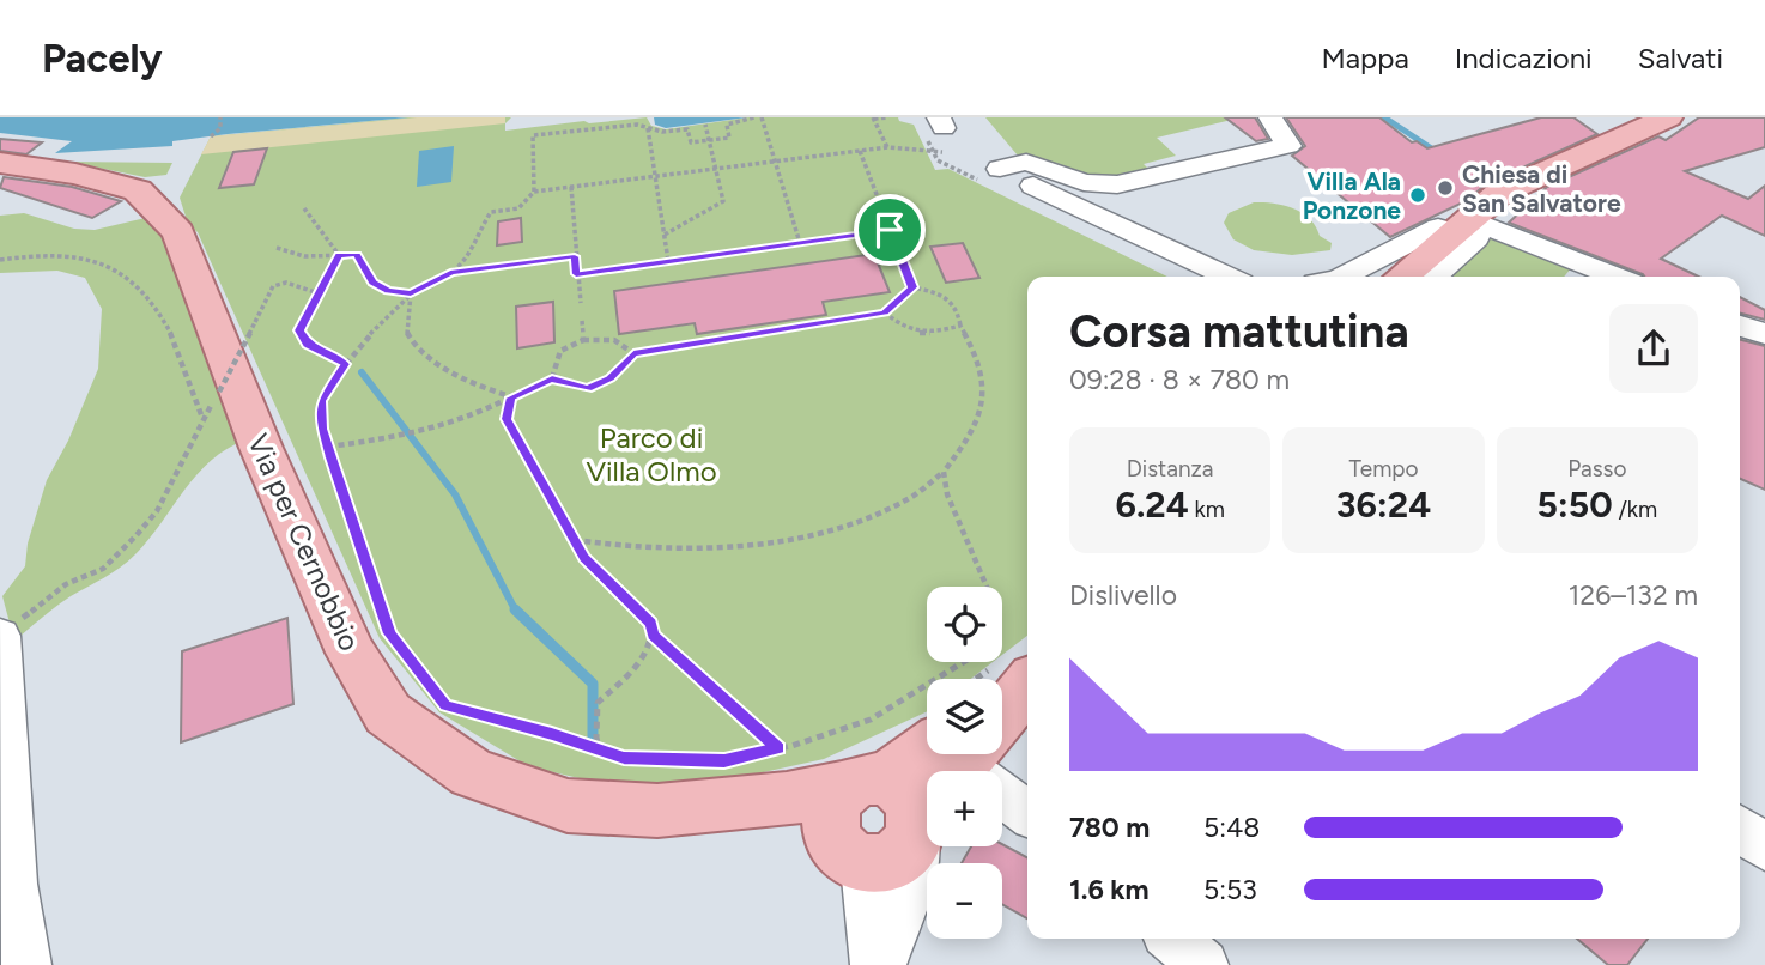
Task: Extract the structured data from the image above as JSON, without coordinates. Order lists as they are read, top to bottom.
{
  "streets": {
    "main road": ["Via per Cernobbio"]
  },
  "parks": ["Parco di Villa Olmo"],
  "places": ["Chiesa di San Salvatore", "Villa Ala Ponzone"],
  "page": {
    "header": "Pacely",
    "nav": ["Mappa", "Indicazioni", "Salvati"],
    "heading": ["Corsa mattutina", "09:28 · 8 × 780 m"],
    "stats": [
      ["Distanza", "6.24 km"],
      ["Tempo", "36:24"],
      ["Passo", "5:50 /km"]
    ],
    "chart": ["Dislivello", "126–132 m"],
    "map_buttons": ["+", "−"],
    "list": [
      {
        "name": "780 m",
        "note": "5:48"
      },
      {
        "name": "1.6 km",
        "note": "5:53"
      }
    ]
  }
}
